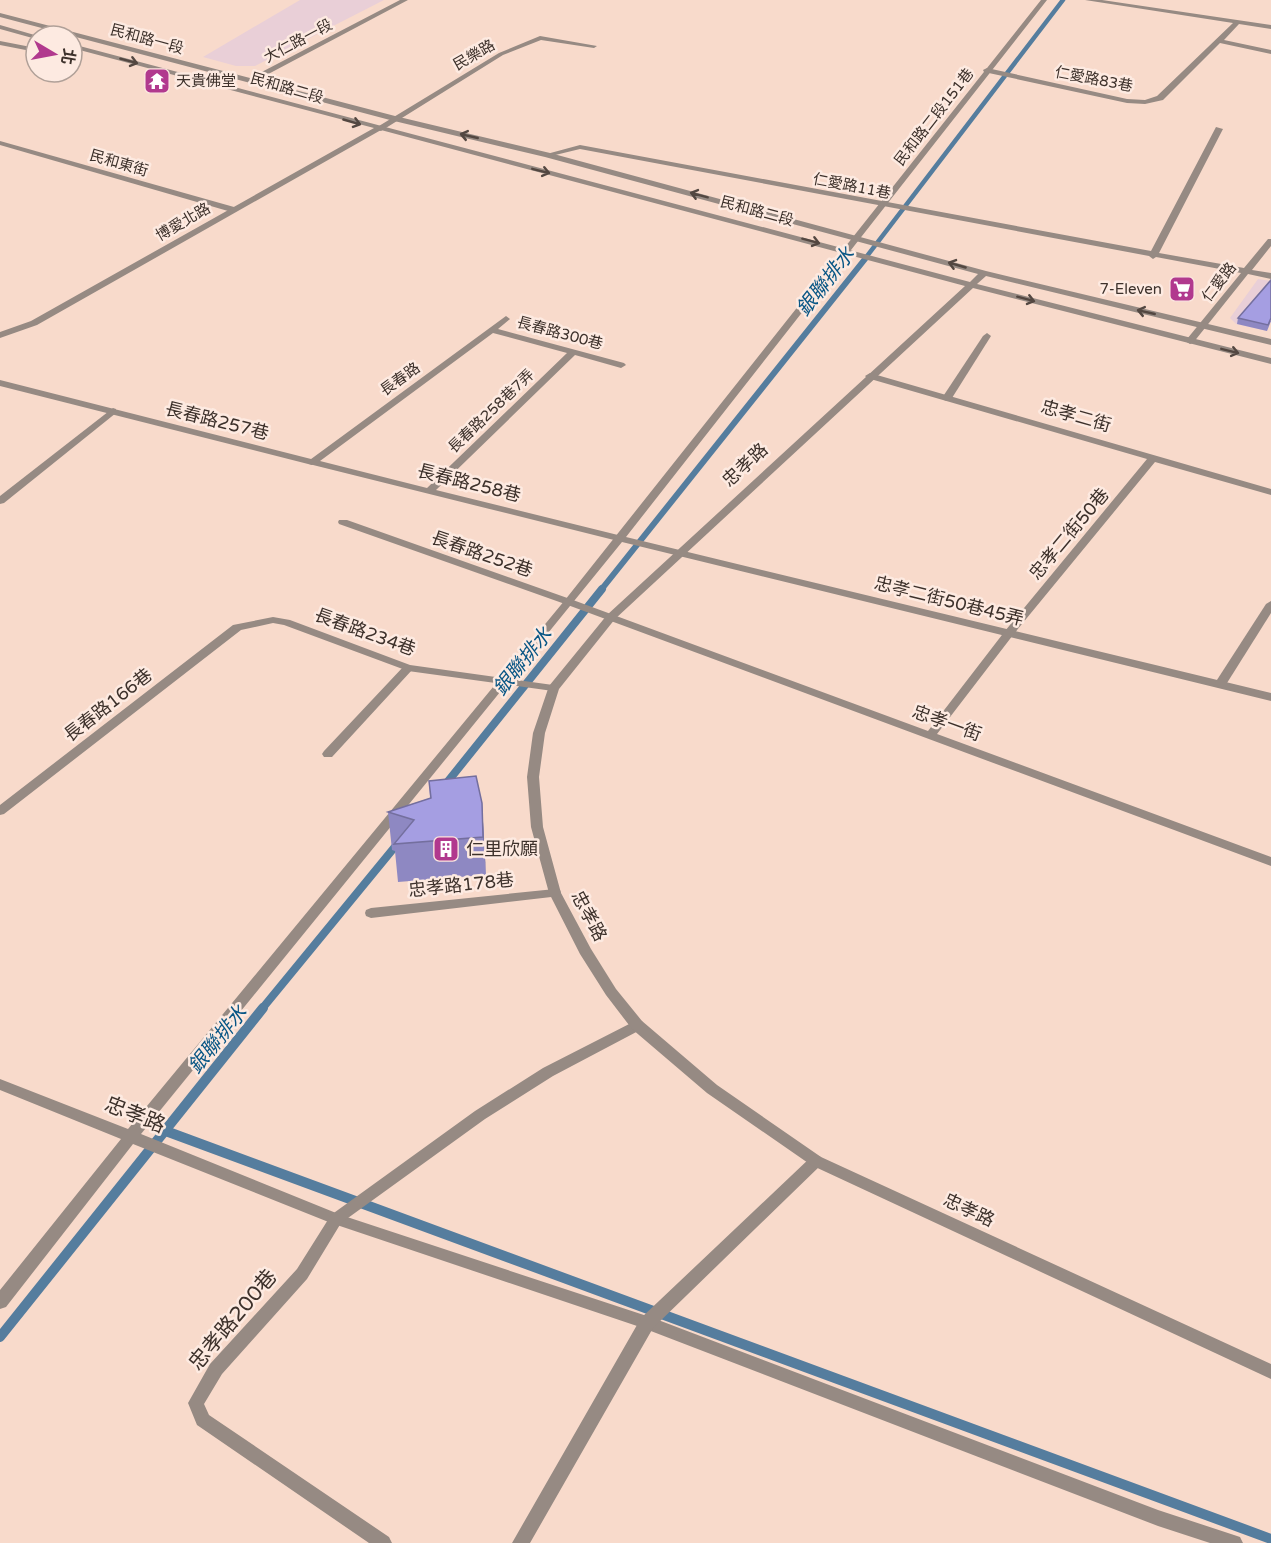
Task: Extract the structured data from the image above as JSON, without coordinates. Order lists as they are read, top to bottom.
{
  "streets": {
    "street": [
      "民和路一段",
      "大仁路一段",
      "民樂路",
      "仁愛路83巷",
      "民和路二段",
      "民和路二段151巷",
      "民和東街",
      "仁愛路11巷",
      "博愛北路",
      "仁愛路",
      "長春路300巷",
      "長春路",
      "長春路258巷7弄",
      "忠孝二街",
      "長春路257巷",
      "忠孝路",
      "長春路258巷",
      "忠孝二街50巷",
      "長春路252巷",
      "忠孝二街50巷45弄",
      "長春路234巷",
      "長春路166巷",
      "忠孝一街",
      "忠孝路178巷",
      "忠孝路200巷"
    ]
  },
  "crossings": [
    ["民和路一段", "大仁路一段"],
    ["民和路一段", "民和路二段"],
    ["大仁路一段", "民和路二段"],
    ["民樂路", "民和路二段"],
    ["民樂路", "博愛北路"],
    ["仁愛路83巷", "民和路二段151巷"],
    ["民和路二段", "民和路二段151巷"],
    ["民和路二段", "仁愛路11巷"],
    ["民和路二段", "博愛北路"],
    ["民和路二段", "仁愛路"],
    ["民和路二段", "忠孝路"],
    ["民和路二段151巷", "仁愛路11巷"],
    ["民和路二段151巷", "忠孝路"],
    ["民和路二段151巷", "長春路258巷"],
    ["民和路二段151巷", "長春路252巷"],
    ["民和路二段151巷", "忠孝二街50巷45弄"],
    ["民和路二段151巷", "長春路234巷"],
    ["民和東街", "博愛北路"],
    ["仁愛路11巷", "仁愛路"],
    ["長春路300巷", "長春路"],
    ["長春路300巷", "長春路258巷7弄"],
    ["長春路", "長春路257巷"],
    ["長春路", "長春路258巷"],
    ["長春路258巷7弄", "長春路258巷"],
    ["忠孝二街", "忠孝路"],
    ["忠孝二街", "忠孝二街50巷"],
    ["長春路257巷", "長春路258巷"],
    ["忠孝路", "長春路252巷"],
    ["忠孝路", "忠孝二街50巷45弄"],
    ["忠孝路", "長春路234巷"],
    ["忠孝路", "忠孝一街"],
    ["忠孝路", "忠孝路178巷"],
    ["忠孝路", "忠孝路200巷"],
    ["長春路258巷", "忠孝二街50巷45弄"],
    ["忠孝二街50巷", "忠孝二街50巷45弄"],
    ["忠孝二街50巷", "忠孝一街"],
    ["長春路252巷", "忠孝一街"],
    ["長春路234巷", "長春路166巷"]
  ],
  "water": ["銀聯排水"],
  "places": {
    "temple": ["天貴佛堂"],
    "supermarket": ["7-Eleven"],
    "building": ["仁里欣願"]
  },
  "north": "right"
}
